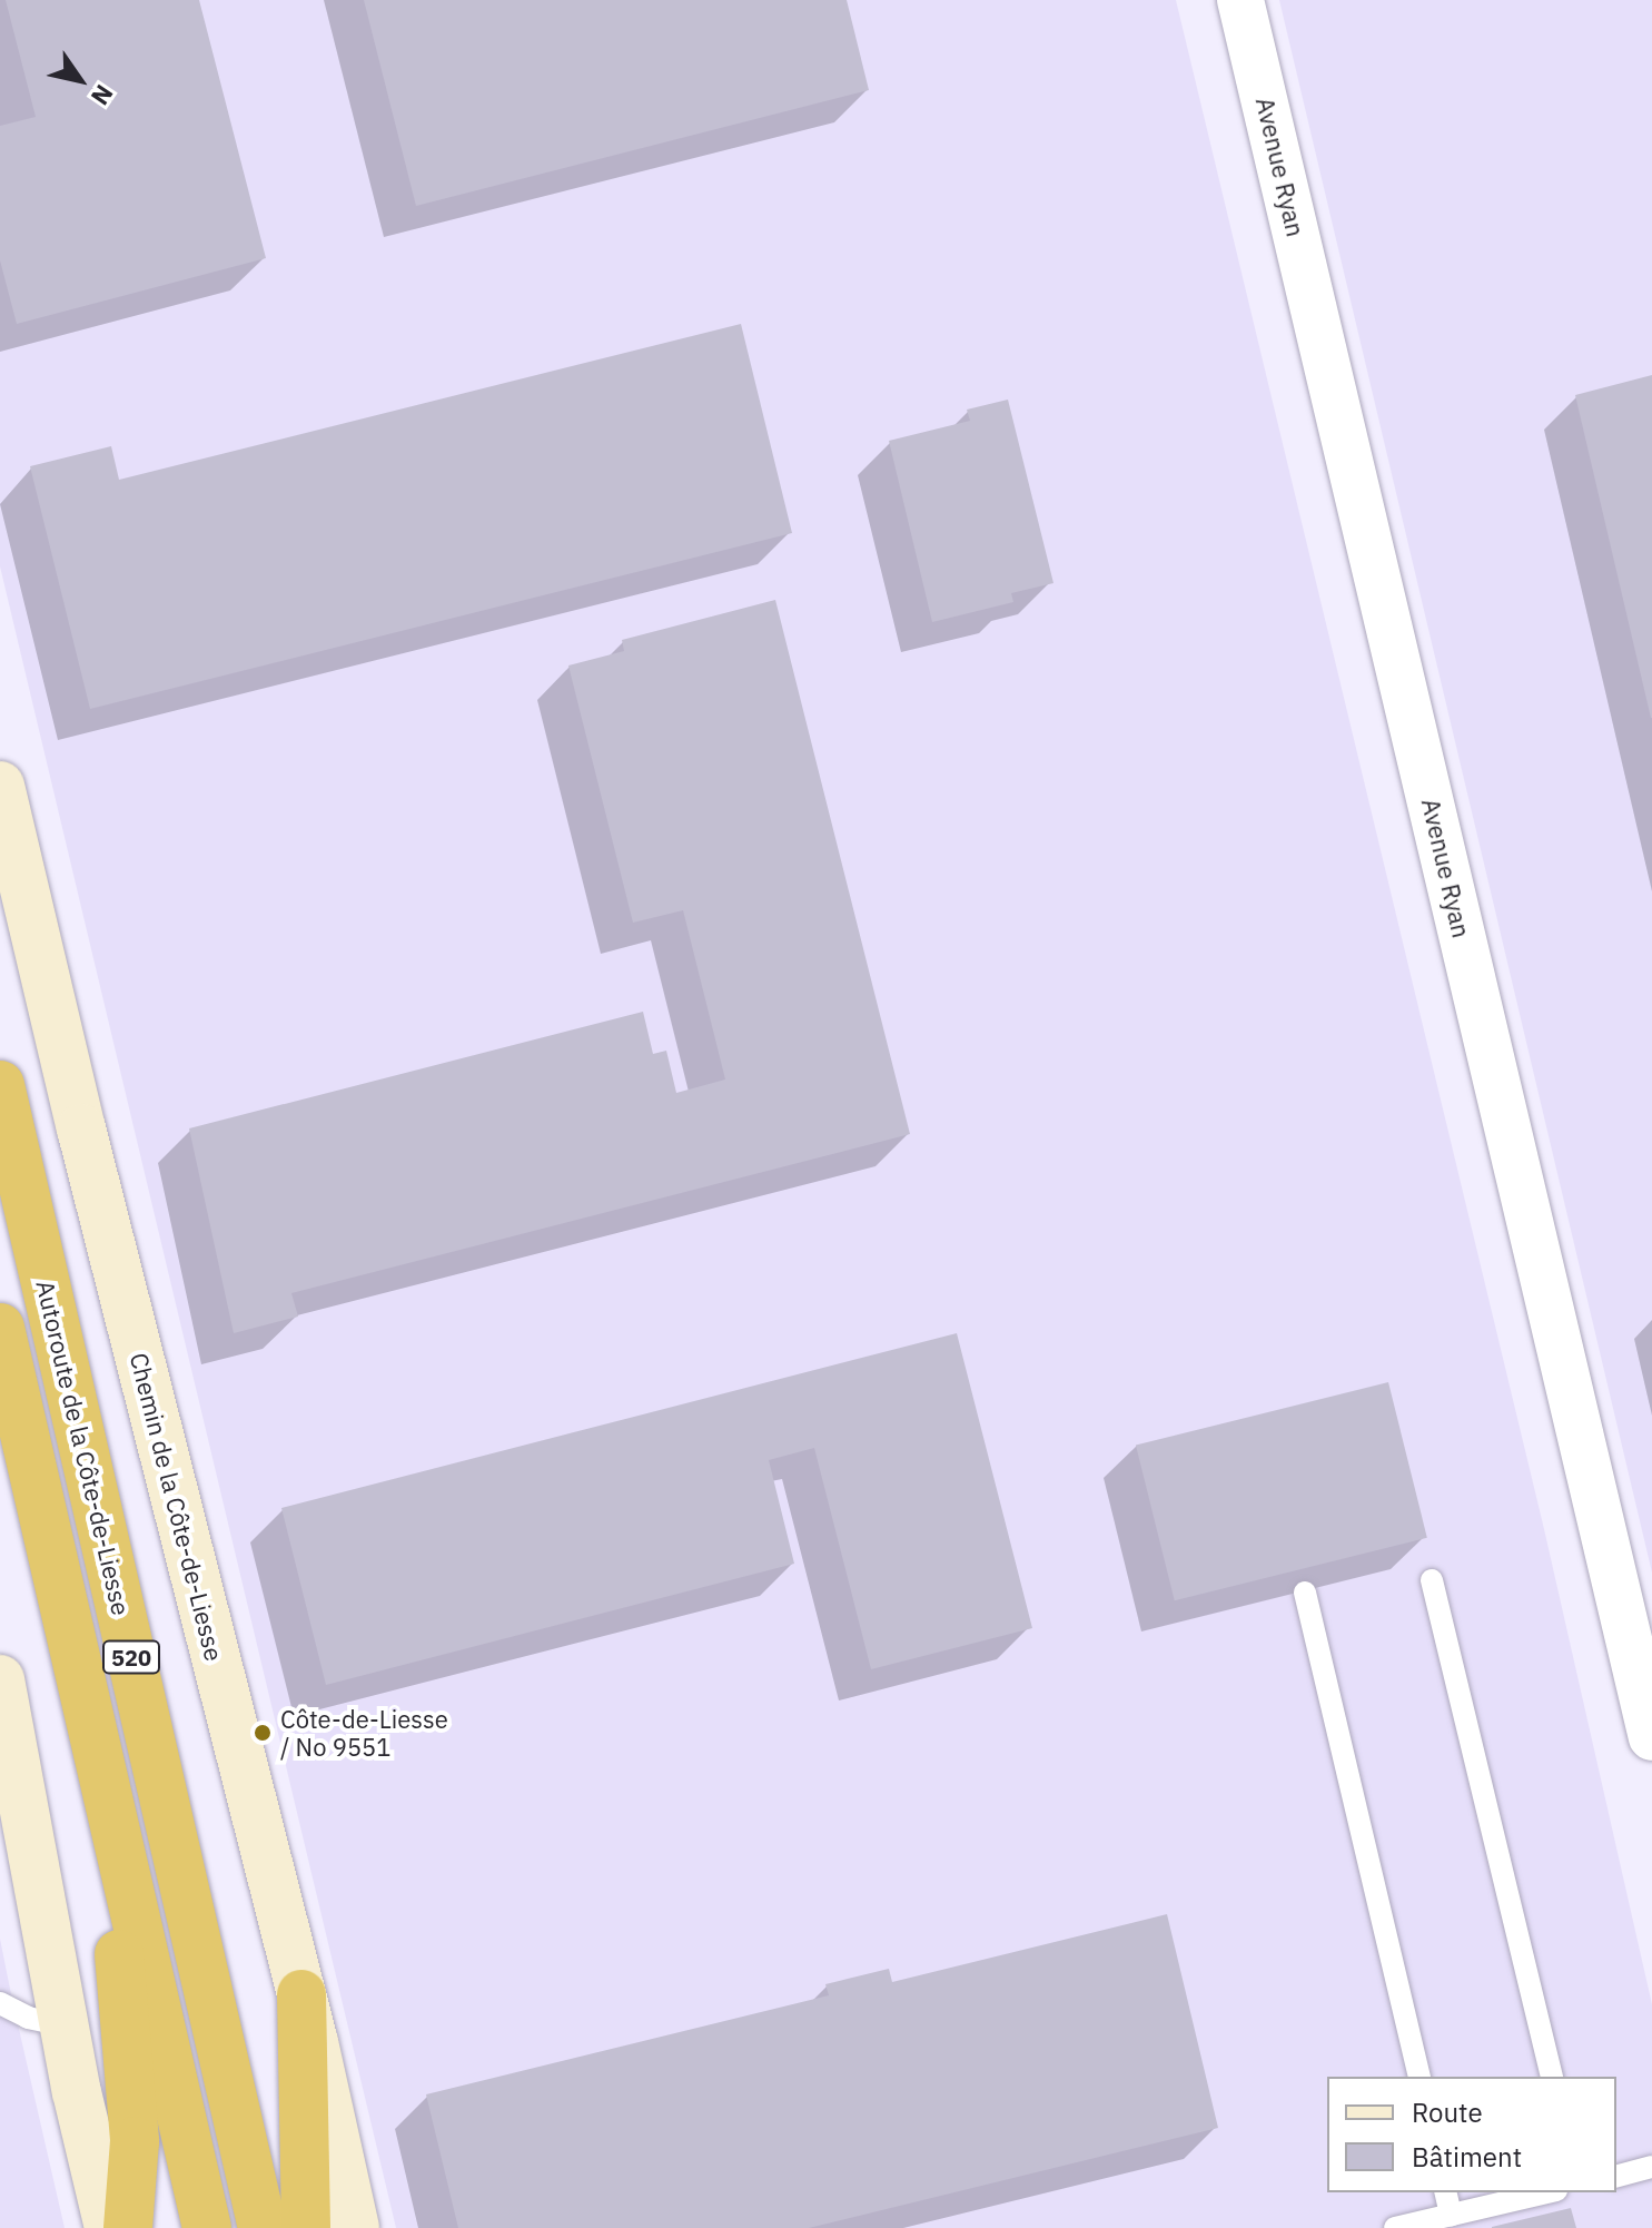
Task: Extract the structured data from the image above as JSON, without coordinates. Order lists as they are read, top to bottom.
{
  "streets": {
    "highway": ["Autoroute de la Côte-de-Liesse", "520"],
    "main road": ["Chemin de la Côte-de-Liesse"],
    "street": ["Avenue Ryan"]
  },
  "places": ["Côte-de-Liesse / No 9551"],
  "legend": ["Route", "Bâtiment"],
  "north": "bottom right"
}
